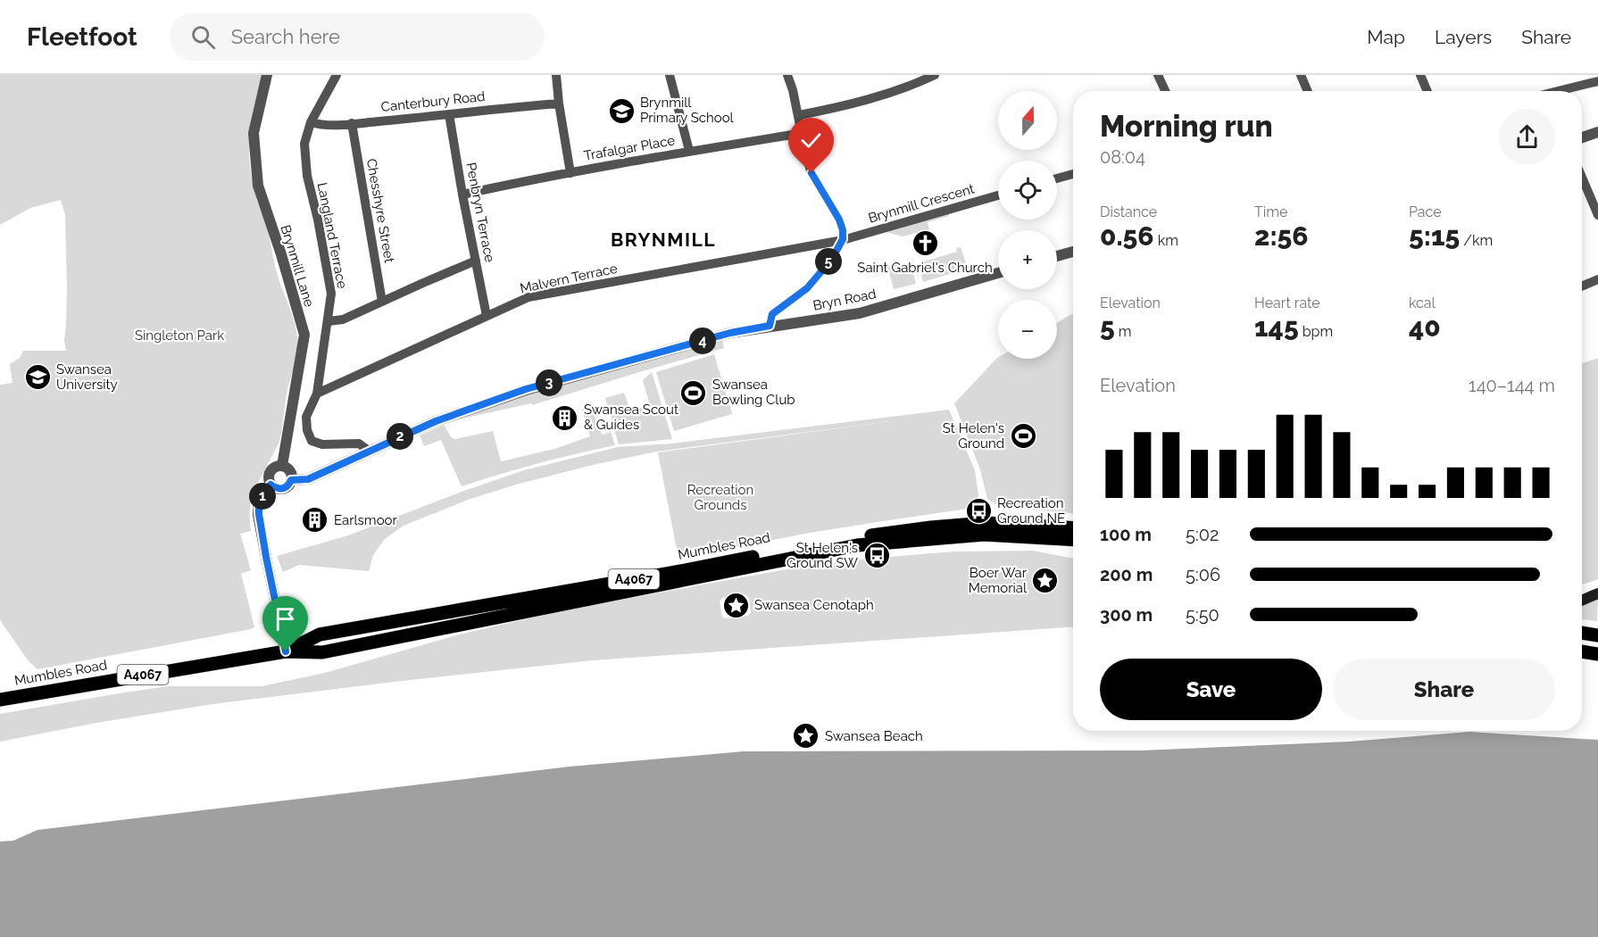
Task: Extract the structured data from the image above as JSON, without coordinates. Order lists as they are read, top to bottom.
{
  "streets": {
    "main road": ["Mumbles Road", "A4067"],
    "street": [
      "Canterbury Road",
      "Trafalgar Place",
      "Brynmill Crescent",
      "Chesshyre Street",
      "Penbryn Terrace",
      "Langland Terrace",
      "Brynmill Lane",
      "Malvern Terrace",
      "Bryn Road"
    ]
  },
  "crossings": [
    ["Canterbury Road", "Chesshyre Street"],
    ["Canterbury Road", "Penbryn Terrace"],
    ["Canterbury Road", "Langland Terrace"],
    ["Trafalgar Place", "Penbryn Terrace"],
    ["Brynmill Crescent", "Malvern Terrace"],
    ["Penbryn Terrace", "Malvern Terrace"],
    ["Langland Terrace", "Malvern Terrace"],
    ["Langland Terrace", "Bryn Road"],
    ["Brynmill Lane", "Bryn Road"],
    ["Brynmill Lane", "Mumbles Road"]
  ],
  "districts": ["BRYNMILL"],
  "parks": ["Singleton Park", "Recreation Grounds"],
  "places": {
    "school or university": ["Brynmill Primary School", "Swansea University"],
    "church": ["Saint Gabriel's Church"],
    "sports": ["Swansea Bowling Club", "St Helen's Ground"],
    "building": ["Swansea Scout & Guides", "Earlsmoor"],
    "bus stop": ["Recreation Ground NE", "St Helen's Ground SW"],
    "place": ["Boer War Memorial", "Swansea Cenotaph", "Swansea Beach"]
  },
  "north": "top",
  "page": {
    "header": "Fleetfoot",
    "search": "Search here",
    "nav": ["Map", "Layers", "Share"],
    "map_buttons": ["+", "−"],
    "heading": ["Morning run", "08:04"],
    "stats": [
      ["Distance", "0.56 km"],
      ["Time", "2:56"],
      ["Pace", "5:15 /km"],
      ["Elevation", "5 m"],
      ["Heart rate", "145 bpm"],
      ["kcal", "40"]
    ],
    "pins": [
      "5",
      "4",
      "3",
      "2",
      "1"
    ],
    "chart": ["Elevation", "140–144 m"],
    "list": [
      {
        "name": "100 m",
        "note": "5:02"
      },
      {
        "name": "200 m",
        "note": "5:06"
      },
      {
        "name": "300 m",
        "note": "5:50"
      }
    ],
    "buttons": ["Save", "Share"]
  }
}
